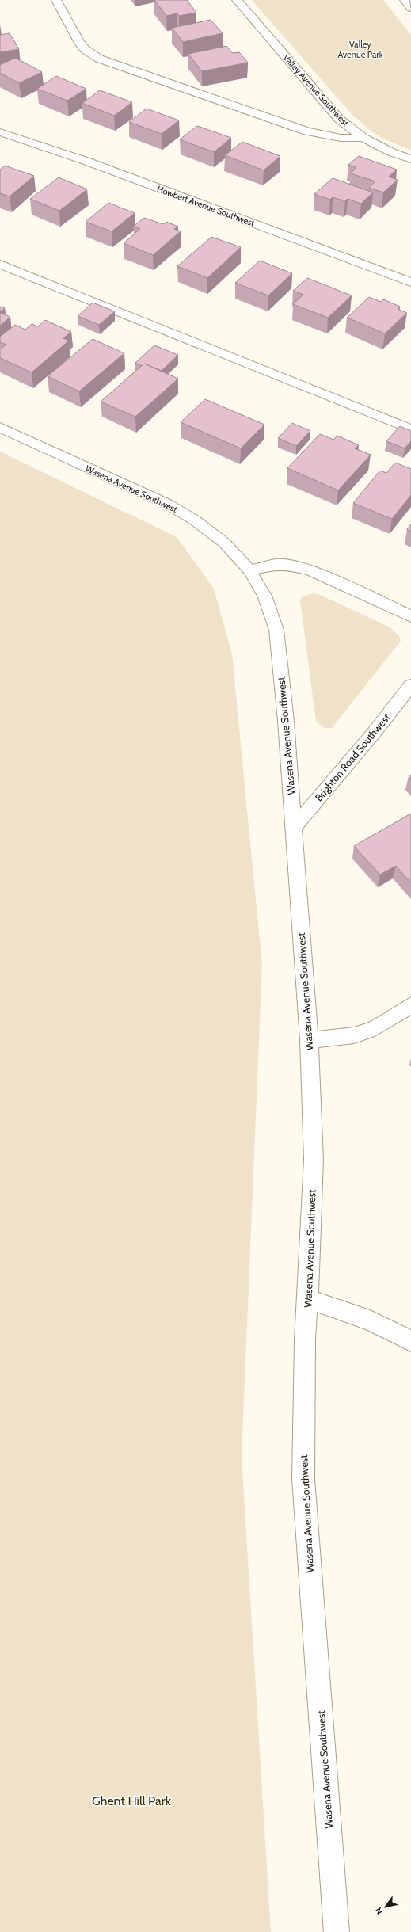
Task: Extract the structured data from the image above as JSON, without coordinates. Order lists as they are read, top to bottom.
{
  "streets": {
    "street": [
      "Valley Avenue Southwest",
      "Howbert Avenue Southwest",
      "Wasena Avenue Southwest",
      "Brighton Road Southwest"
    ]
  },
  "crossings": [
    ["Wasena Avenue Southwest", "Brighton Road Southwest"]
  ],
  "parks": ["Valley Avenue Park", "Ghent Hill Park"],
  "north": "bottom left"
}
